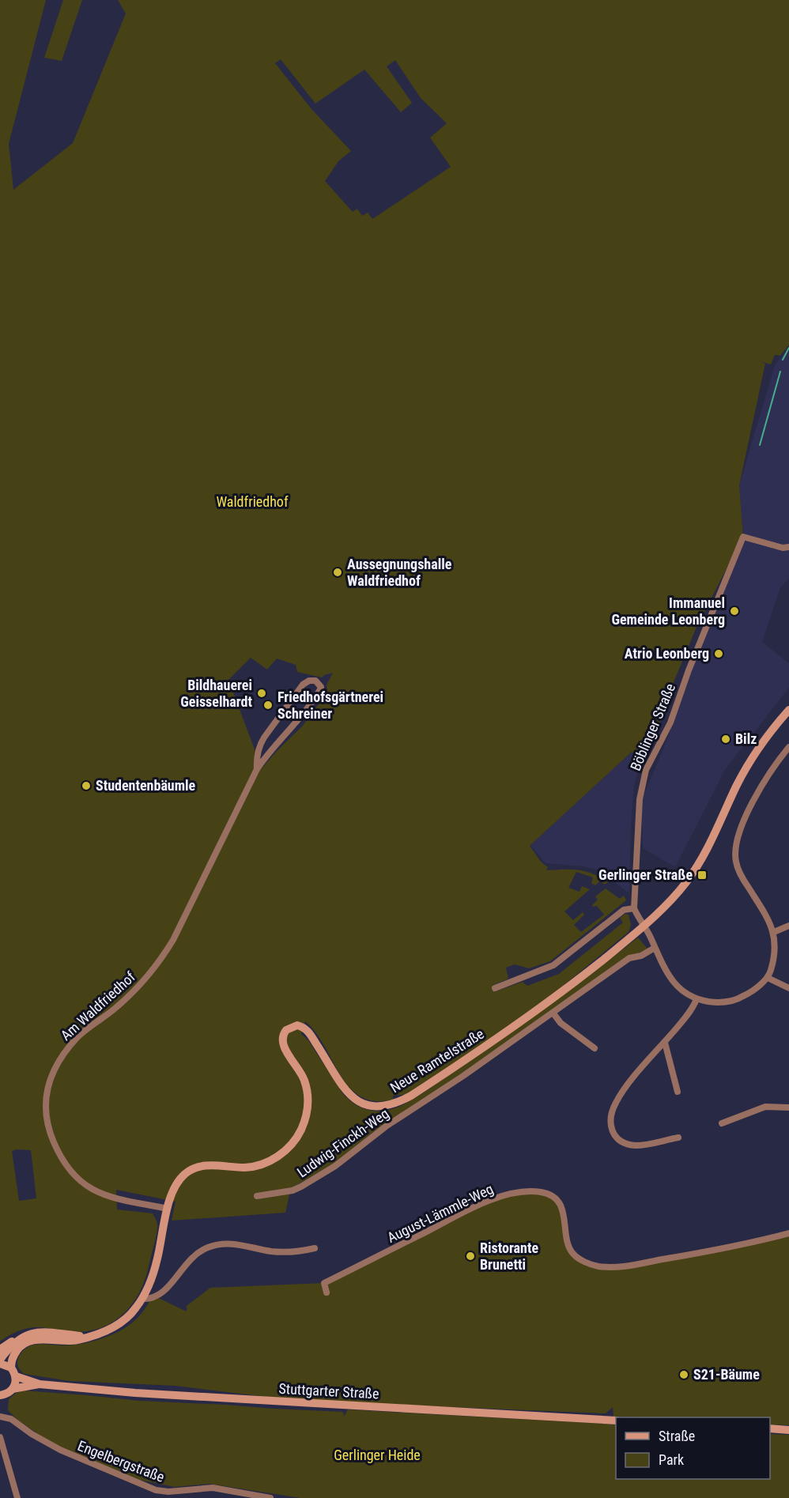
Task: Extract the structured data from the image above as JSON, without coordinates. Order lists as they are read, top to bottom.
{
  "streets": {
    "main road": ["Neue Ramtelstraße", "Stuttgarter Straße"],
    "street": [
      "Böblinger Straße",
      "Am Waldfriedhof",
      "Ludwig-Finckh-Weg",
      "August-Lämmle-Weg",
      "Engelbergstraße"
    ]
  },
  "crossings": [
    ["Am Waldfriedhof", "Neue Ramtelstraße"]
  ],
  "parks": ["Waldfriedhof", "Gerlinger Heide"],
  "places": {
    "other": [
      "Aussegnungshalle Waldfriedhof",
      "Immanuel Gemeinde Leonberg",
      "Atrio Leonberg",
      "Bildhauerei Geisselhardt",
      "Friedhofsgärtnerei Schreiner",
      "Bilz",
      "Studentenbäumle",
      "Ristorante Brunetti",
      "S21-Bäume"
    ],
    "transit": ["Gerlinger Straße"]
  },
  "legend": ["Straße", "Park"]
}
